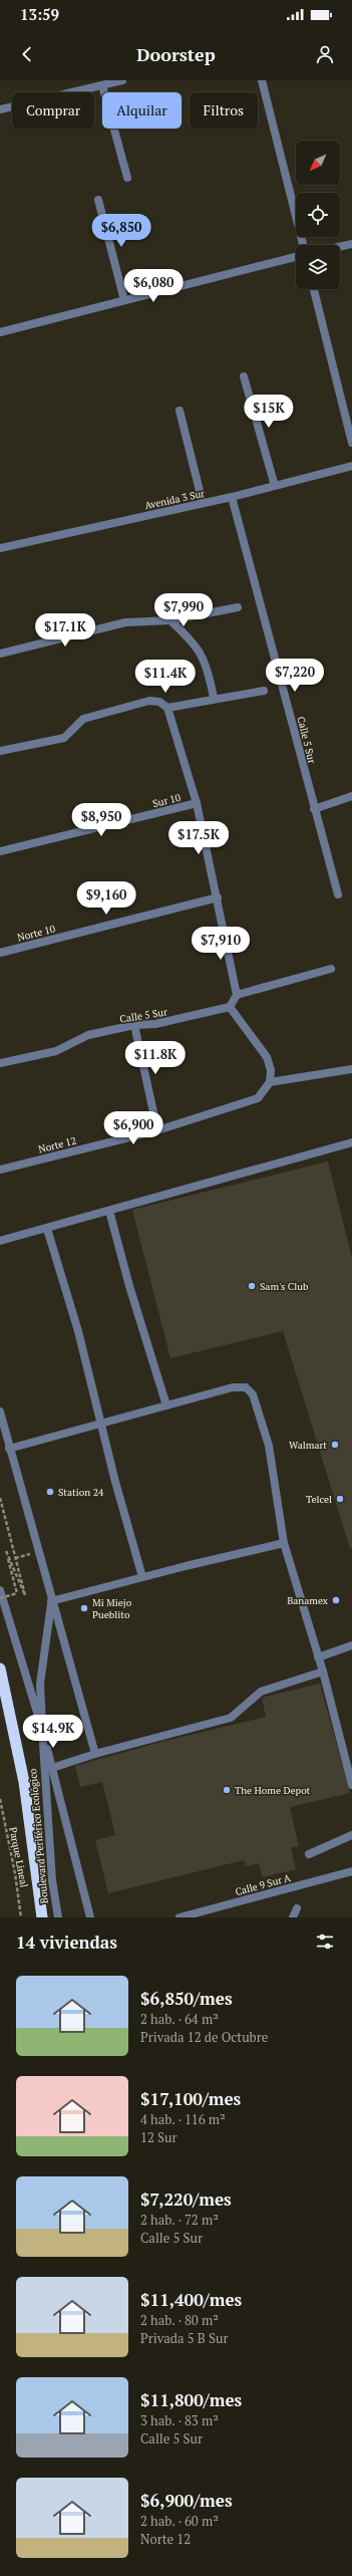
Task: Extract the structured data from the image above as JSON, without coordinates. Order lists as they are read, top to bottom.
{
  "streets": {
    "highway": ["Boulevard Periférico Ecológico"],
    "street": [
      "Avenida 3 Sur",
      "Calle 5 Sur",
      "Sur 10",
      "Norte 10",
      "Norte 12",
      "Calle 9 Sur A"
    ],
    "path": ["Parque Lineal"]
  },
  "crossings": [
    ["Avenida 3 Sur", "Calle 5 Sur"]
  ],
  "places": [
    "Sam's Club",
    "Walmart",
    "Station 24",
    "Telcel",
    "Banamex",
    "Mi Miejo Pueblito",
    "The Home Depot"
  ],
  "north": "bottom left",
  "page": {
    "status": "13:59",
    "header": "Doorstep",
    "chip": ["Comprar", "Alquilar", "Filtros"],
    "price": [
      "$6,850",
      "$6,080",
      "$15K",
      "$7,990",
      "$17.1K",
      "$7,220",
      "$11.4K",
      "$8,950",
      "$17.5K",
      "$9,160",
      "$7,910",
      "$11.8K",
      "$6,900",
      "$14.9K"
    ],
    "heading": "14 viviendas",
    "list": [
      {
        "name": "$6,850/mes",
        "note": "2 hab. · 64 m² · Privada 12 de Octubre"
      },
      {
        "name": "$17,100/mes",
        "note": "4 hab. · 116 m² · 12 Sur"
      },
      {
        "name": "$7,220/mes",
        "note": "2 hab. · 72 m² · Calle 5 Sur"
      },
      {
        "name": "$11,400/mes",
        "note": "2 hab. · 80 m² · Privada 5 B Sur"
      },
      {
        "name": "$11,800/mes",
        "note": "3 hab. · 83 m² · Calle 5 Sur"
      },
      {
        "name": "$6,900/mes",
        "note": "2 hab. · 60 m² · Norte 12"
      }
    ]
  }
}
